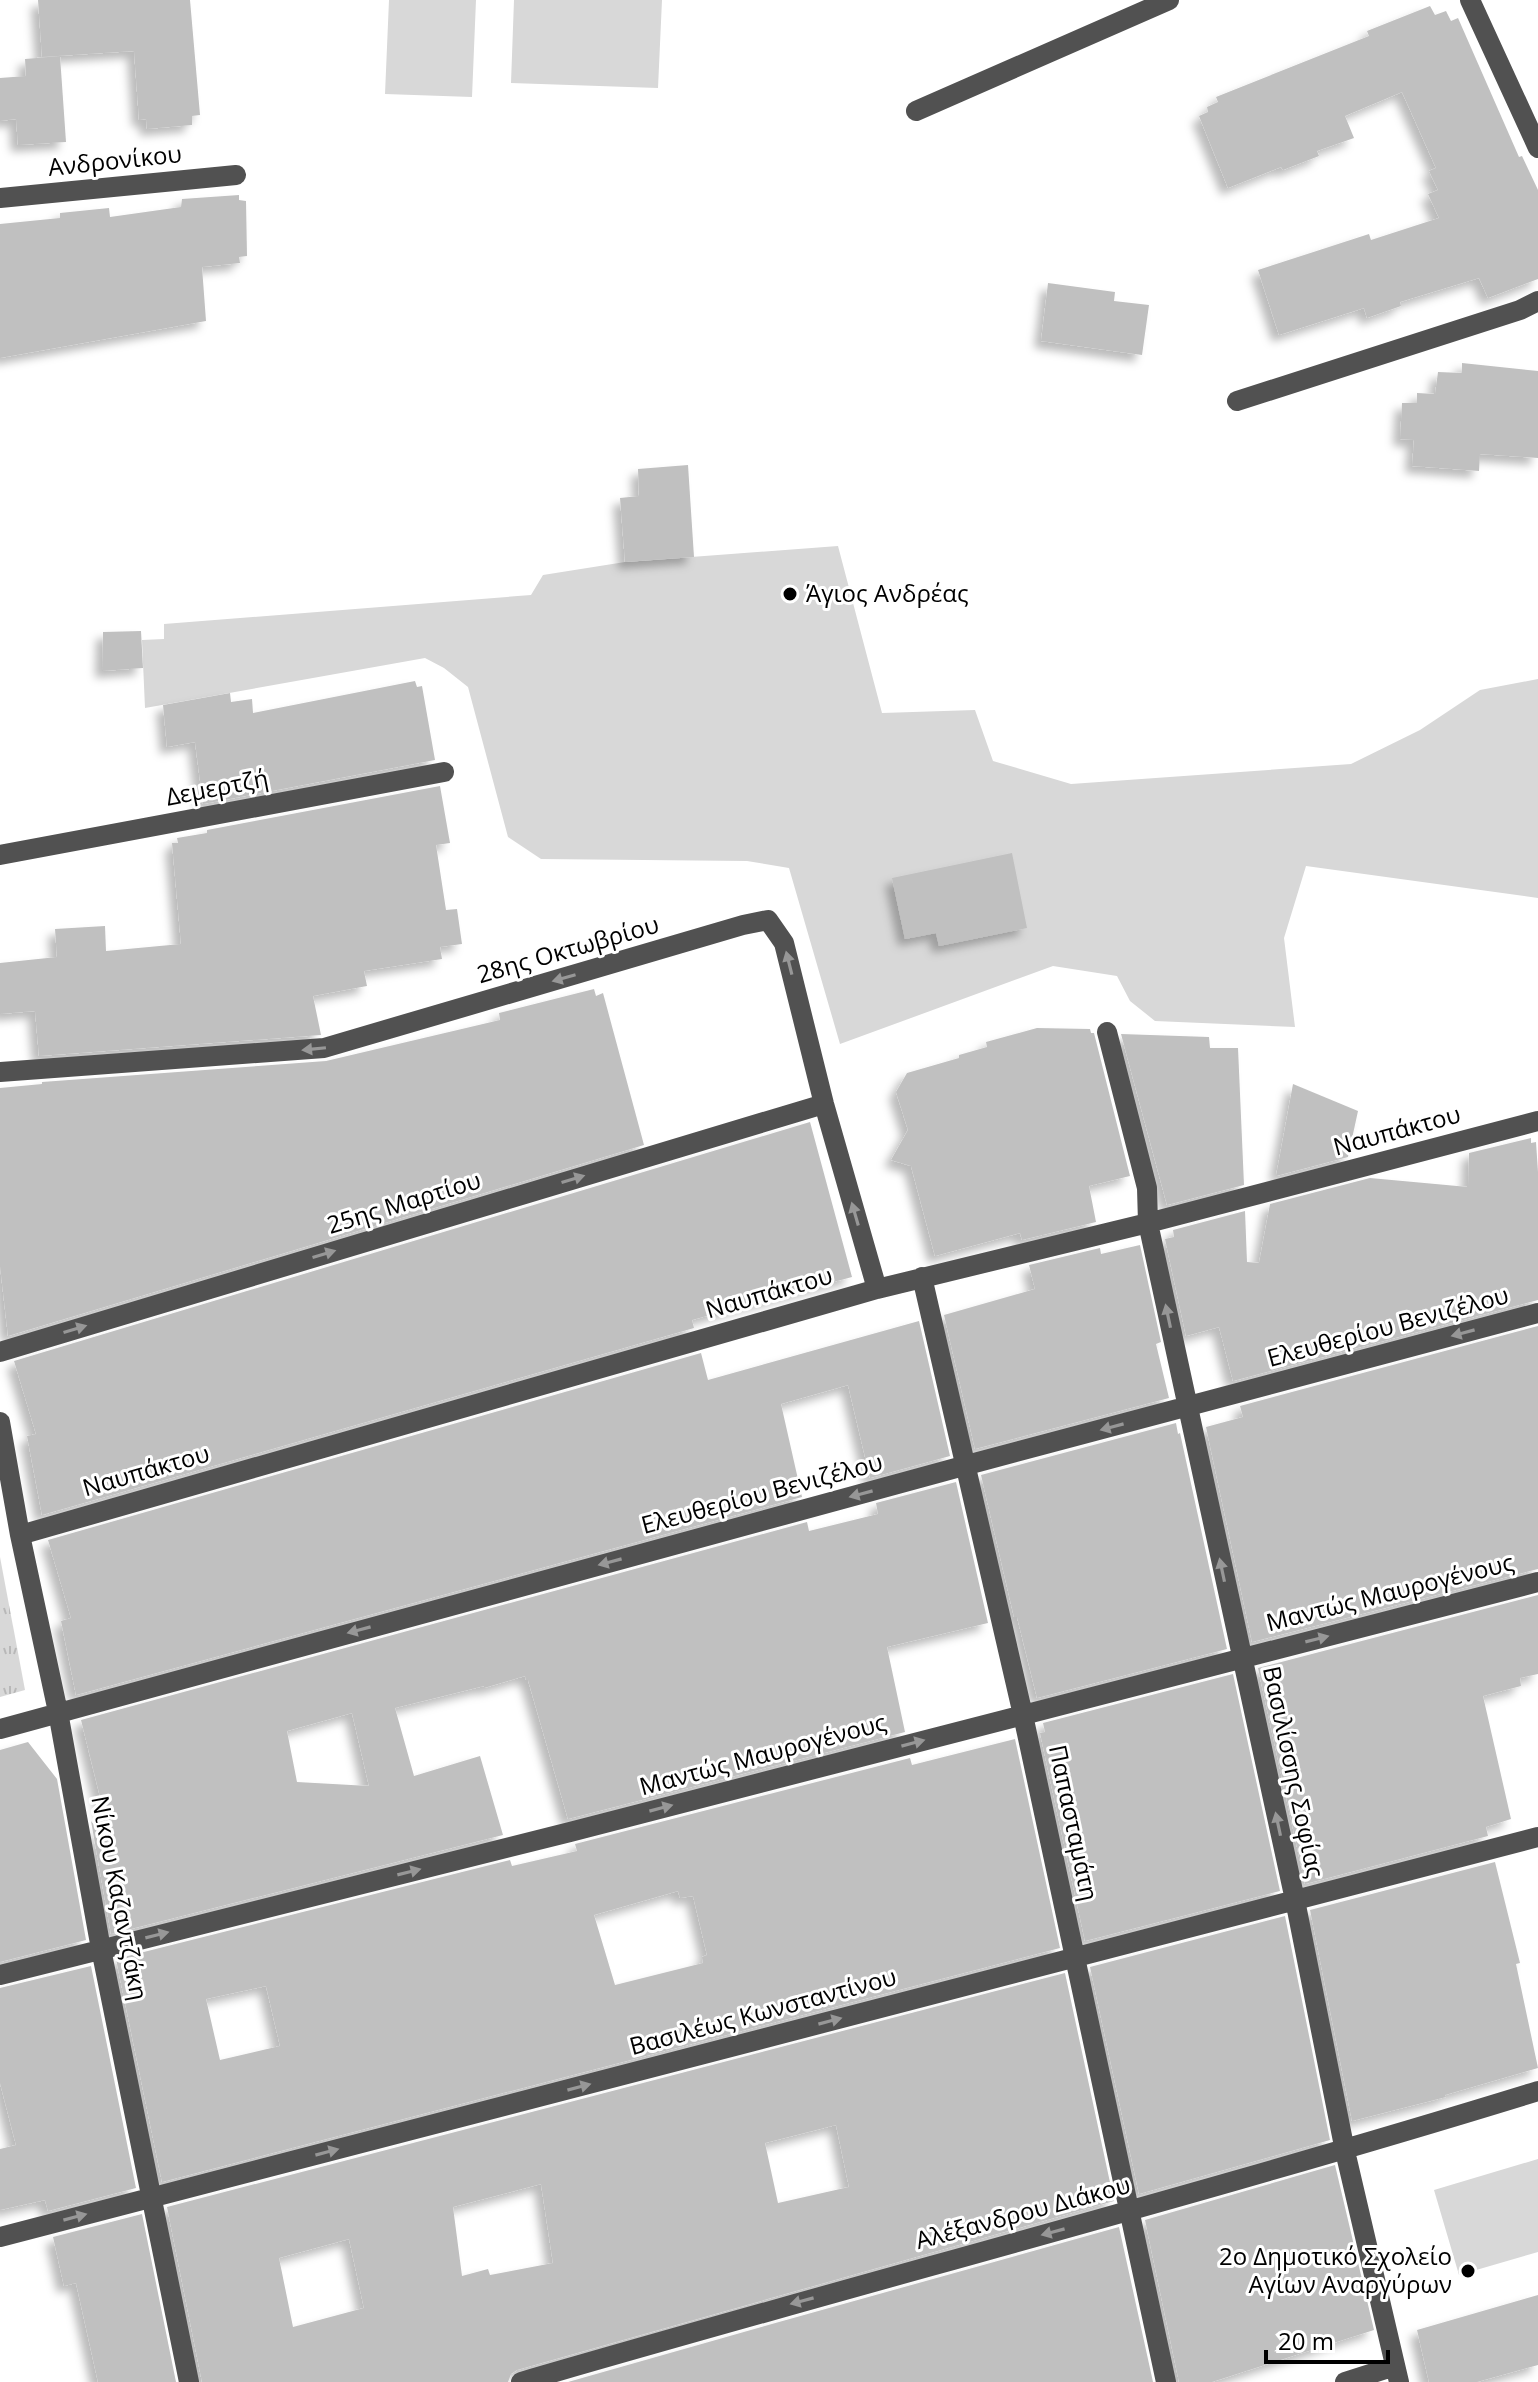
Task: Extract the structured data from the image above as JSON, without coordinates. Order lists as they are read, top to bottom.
{
  "streets": {
    "street": [
      "Ανδρονίκου",
      "Δεμερτζή",
      "28ης Οκτωβρίου",
      "Ναυπάκτου",
      "25ης Μαρτίου",
      "Ελευθερίου Βενιζέλου",
      "Μαντώς Μαυρογένους",
      "Βασιλίσσης Σοφίας",
      "Παπασταμάτη",
      "Νίκου Καζαντζάκη",
      "Βασιλέως Κωνσταντίνου",
      "Αλέξανδρου Διάκου"
    ]
  },
  "crossings": [
    ["28ης Οκτωβρίου", "Ναυπάκτου"],
    ["28ης Οκτωβρίου", "25ης Μαρτίου"],
    ["Ναυπάκτου", "Βασιλίσσης Σοφίας"],
    ["Ναυπάκτου", "Παπασταμάτη"],
    ["Ναυπάκτου", "Νίκου Καζαντζάκη"],
    ["Ελευθερίου Βενιζέλου", "Βασιλίσσης Σοφίας"],
    ["Ελευθερίου Βενιζέλου", "Παπασταμάτη"],
    ["Ελευθερίου Βενιζέλου", "Νίκου Καζαντζάκη"],
    ["Μαντώς Μαυρογένους", "Βασιλίσσης Σοφίας"],
    ["Μαντώς Μαυρογένους", "Παπασταμάτη"],
    ["Μαντώς Μαυρογένους", "Νίκου Καζαντζάκη"],
    ["Βασιλίσσης Σοφίας", "Βασιλέως Κωνσταντίνου"],
    ["Βασιλίσσης Σοφίας", "Αλέξανδρου Διάκου"],
    ["Παπασταμάτη", "Βασιλέως Κωνσταντίνου"],
    ["Παπασταμάτη", "Αλέξανδρου Διάκου"],
    ["Νίκου Καζαντζάκη", "Βασιλέως Κωνσταντίνου"]
  ],
  "one_way": [
    "25ης Μαρτίου",
    "Ελευθερίου Βενιζέλου",
    "Μαντώς Μαυρογένους",
    "Βασιλίσσης Σοφίας",
    "Βασιλέως Κωνσταντίνου",
    "Αλέξανδρου Διάκου"
  ],
  "places": ["Άγιος Ανδρέας", "2ο Δημοτικό Σχολείο Αγίων Αναργύρων"],
  "scale_bar": "20 m"
}
